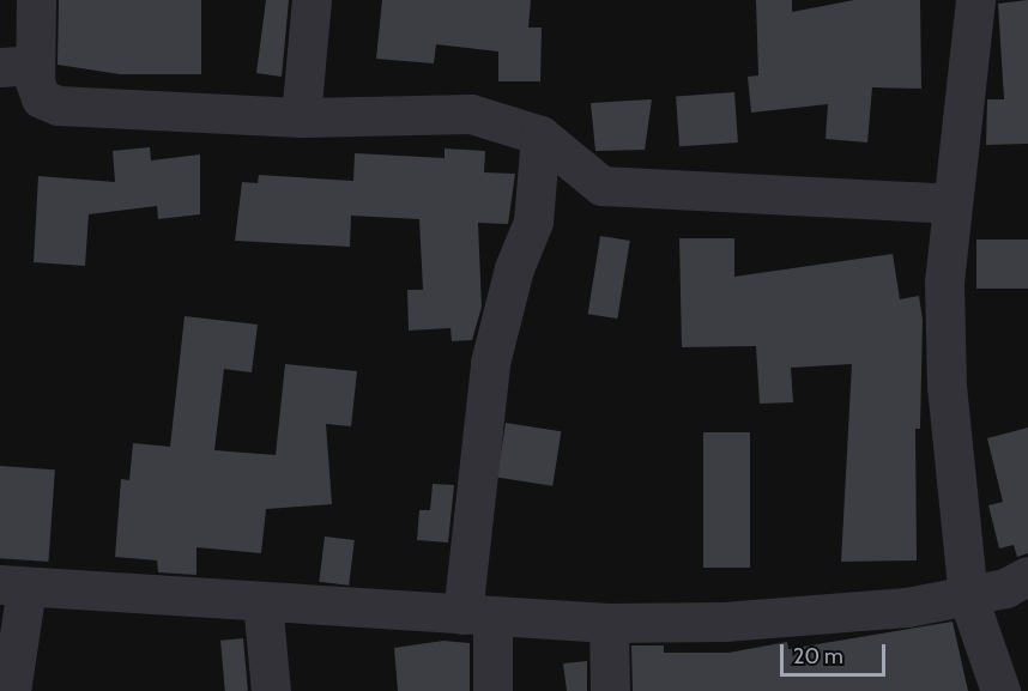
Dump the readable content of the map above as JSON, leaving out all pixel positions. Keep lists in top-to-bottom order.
{
  "scale_bar": "20 m"
}
